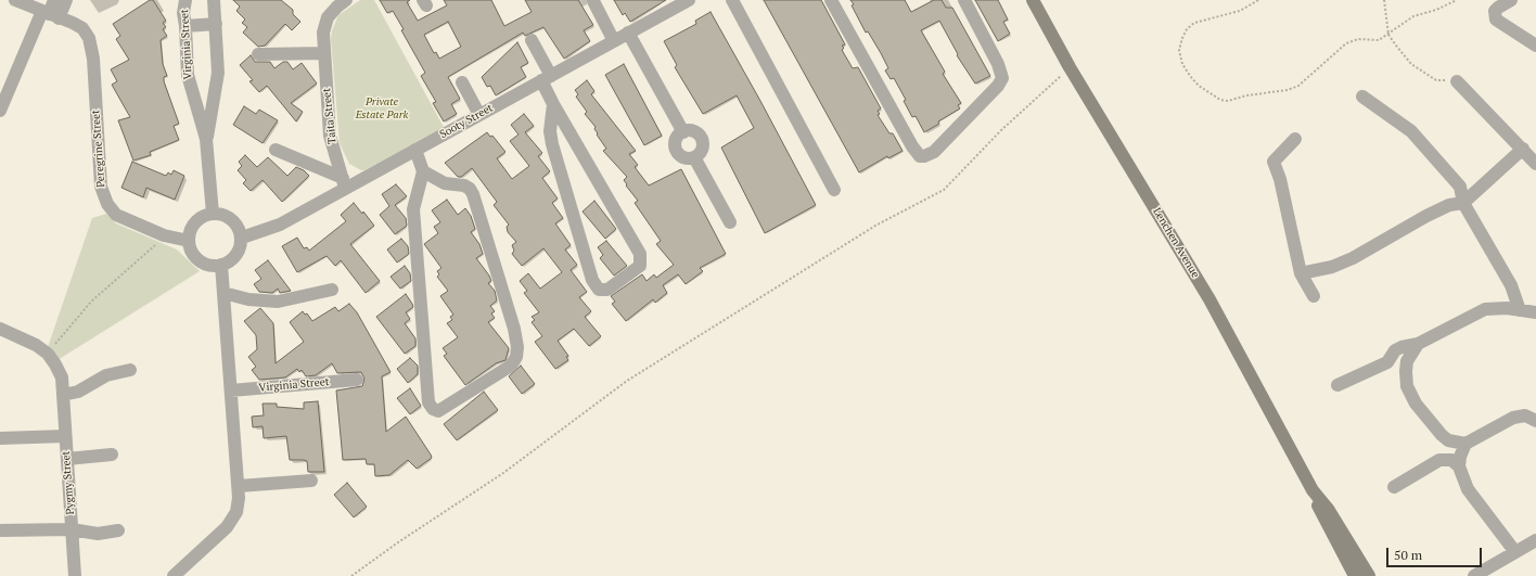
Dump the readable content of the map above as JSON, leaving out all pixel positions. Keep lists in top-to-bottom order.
{
  "streets": {
    "main road": ["Lenchen Avenue"],
    "street": [
      "Virginia Street",
      "Taita Street",
      "Sooty Street",
      "Peregrine Street",
      "Pygmy Street"
    ]
  },
  "crossings": [
    ["Virginia Street", "Sooty Street"],
    ["Virginia Street", "Peregrine Street"],
    ["Taita Street", "Sooty Street"],
    ["Sooty Street", "Peregrine Street"]
  ],
  "parks": ["Private Estate Park"],
  "scale_bar": "50 m"
}
